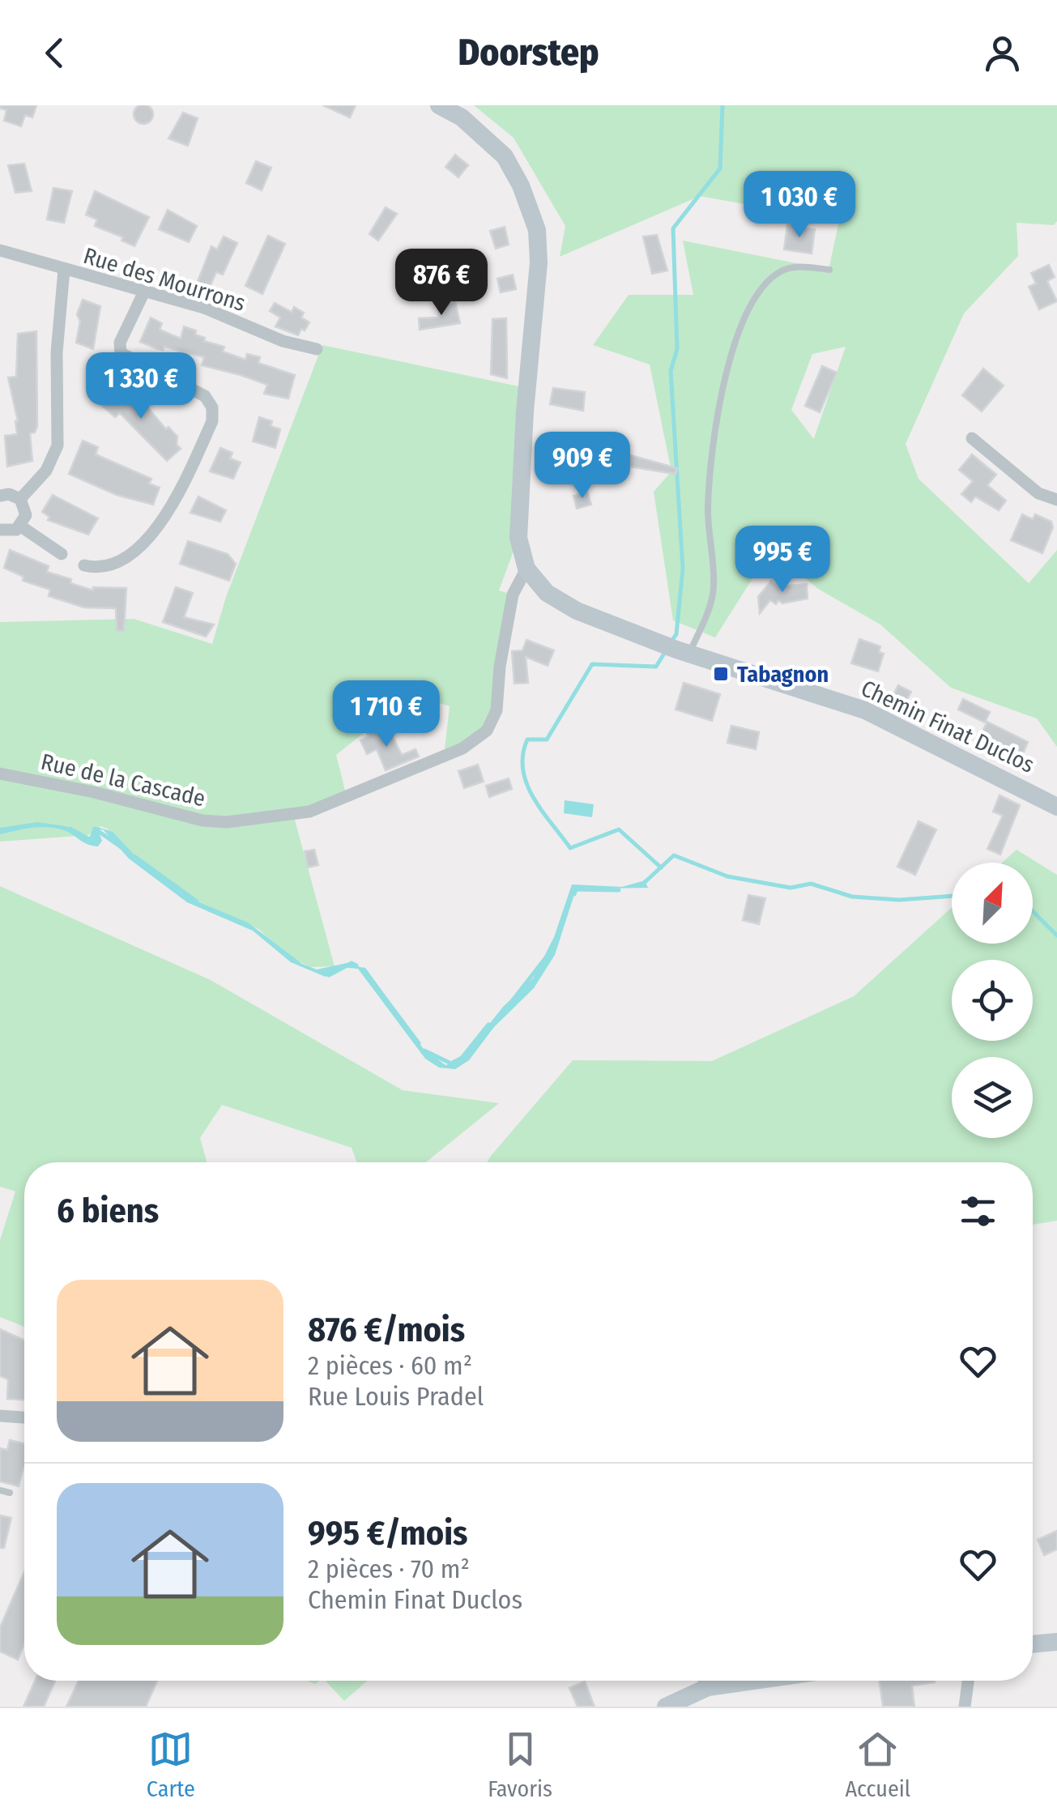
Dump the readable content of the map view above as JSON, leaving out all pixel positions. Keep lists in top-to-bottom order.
{
  "streets": {
    "main road": ["Chemin Finat Duclos"],
    "street": ["Rue des Mourrons", "Rue de la Cascade"]
  },
  "crossings": [
    ["Chemin Finat Duclos", "Rue de la Cascade"]
  ],
  "places": {
    "transit": ["Tabagnon"]
  },
  "north": "top right",
  "page": {
    "header": "Doorstep",
    "price": [
      "1 030 €",
      "876 €",
      "1 330 €",
      "909 €",
      "995 €",
      "1 710 €"
    ],
    "heading": "6 biens",
    "list": [
      {
        "name": "876 €/mois",
        "note": "2 pièces · 60 m² · Rue Louis Pradel"
      },
      {
        "name": "995 €/mois",
        "note": "2 pièces · 70 m² · Chemin Finat Duclos"
      }
    ],
    "tabs": ["Carte", "Favoris", "Accueil"]
  }
}
